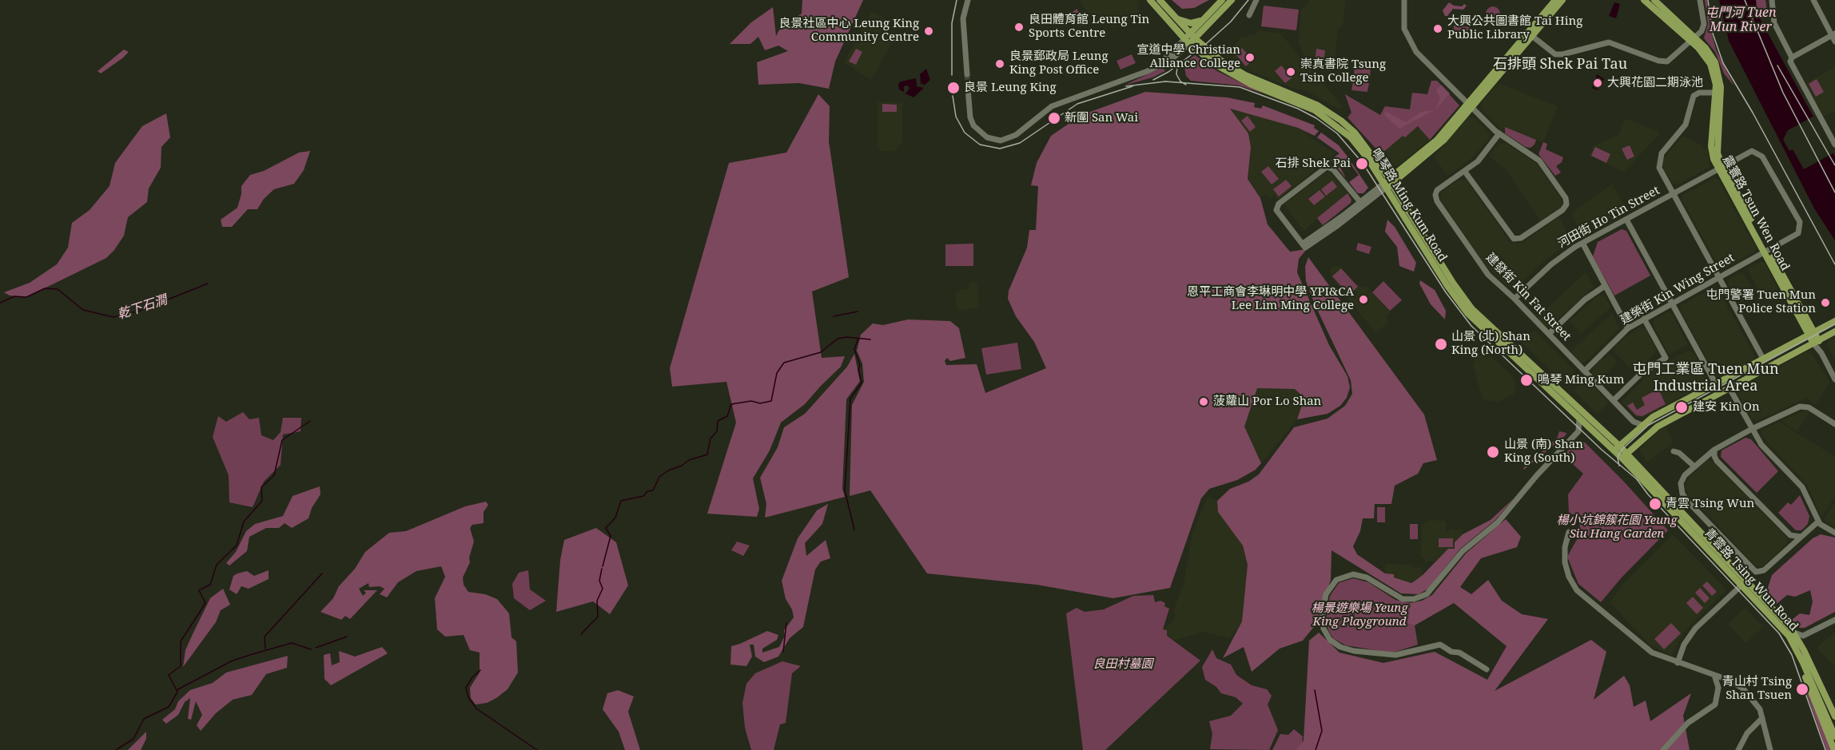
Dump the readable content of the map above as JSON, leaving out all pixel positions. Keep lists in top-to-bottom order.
{
  "streets": {
    "main road": ["鳴琴路 Ming Kum Road", "震寰路 Tsun Wen Road", "青雲路 Tsing Wun Road"],
    "street": ["河田街 Ho Tin Street", "建榮街 Kin Wing Street", "建發街 Kin Fat Street"]
  },
  "crossings": [
    ["鳴琴路 Ming Kum Road", "青雲路 Tsing Wun Road"],
    ["震寰路 Tsun Wen Road", "河田街 Ho Tin Street"],
    ["震寰路 Tsun Wen Road", "建榮街 Kin Wing Street"],
    ["河田街 Ho Tin Street", "建榮街 Kin Wing Street"],
    ["河田街 Ho Tin Street", "建發街 Kin Fat Street"],
    ["建榮街 Kin Wing Street", "建發街 Kin Fat Street"]
  ],
  "districts": ["石排頭 Shek Pai Tau", "屯門工業區 Tuen Mun Industrial Area"],
  "water": ["屯門河 Tuen Mun River", "乾下石澗"],
  "parks": ["楊小坑錦簇花園 Yeung Siu Hang Garden", "楊景遊樂場 Yeung King Playground", "良田村墓園"],
  "places": [
    "良田體育館 Leung Tin Sports Centre",
    "大興公共圖書館 Tai Hing Public Library",
    "良景社區中心 Leung King Community Centre",
    "宣道中學 Christian Alliance College",
    "良景郵政局 Leung King Post Office",
    "崇真書院 Tsung Tsin College",
    "大興花園二期泳池",
    "良景 Leung King",
    "新圍 San Wai",
    "石排 Shek Pai",
    "恩平工商會李琳明中學 YPI&CA Lee Lim Ming College",
    "屯門警署 Tuen Mun Police Station",
    "山景 (北) Shan King (North)",
    "鳴琴 Ming Kum",
    "菠蘿山 Por Lo Shan",
    "建安 Kin On",
    "山景 (南) Shan King (South)",
    "青雲 Tsing Wun",
    "青山村 Tsing Shan Tsuen"
  ]
}
